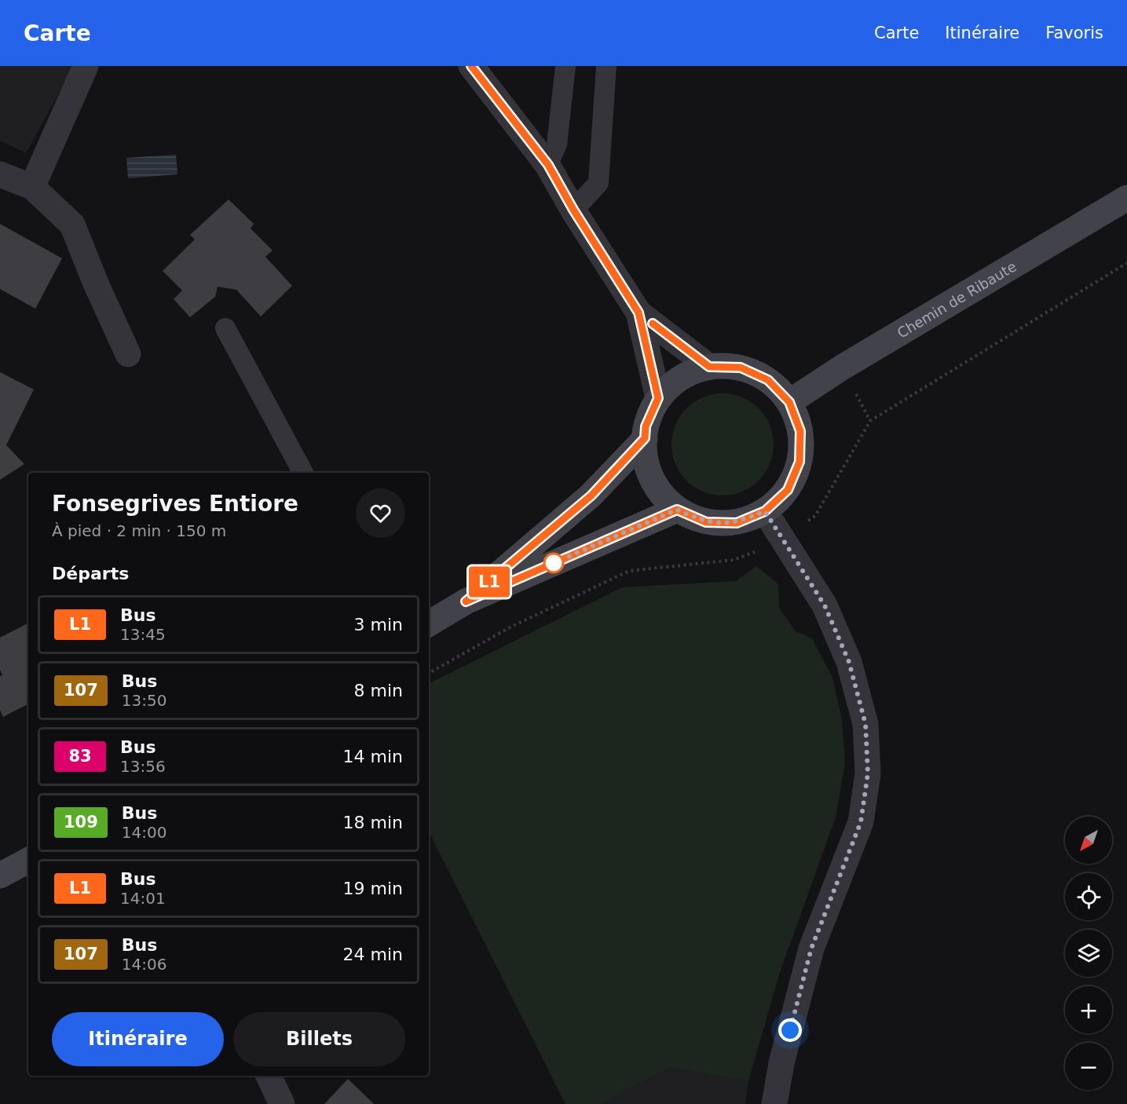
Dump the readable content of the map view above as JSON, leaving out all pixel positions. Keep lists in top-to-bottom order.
{
  "streets": {
    "main road": ["Chemin de Ribaute"]
  },
  "lines": ["bus line L1"],
  "north": "bottom left",
  "page": {
    "header": "Carte",
    "nav": ["Carte", "Itinéraire", "Favoris"],
    "on_map": "L1",
    "heading": [
      ["Fonsegrives Entiore", "À pied · 2 min · 150 m"],
      "Départs"
    ],
    "list": [
      {
        "mark": "L1",
        "name": "Bus",
        "note": "13:45",
        "value": "3 min"
      },
      {
        "mark": "107",
        "name": "Bus",
        "note": "13:50",
        "value": "8 min"
      },
      {
        "mark": "83",
        "name": "Bus",
        "note": "13:56",
        "value": "14 min"
      },
      {
        "mark": "109",
        "name": "Bus",
        "note": "14:00",
        "value": "18 min"
      },
      {
        "mark": "L1",
        "name": "Bus",
        "note": "14:01",
        "value": "19 min"
      },
      {
        "mark": "107",
        "name": "Bus",
        "note": "14:06",
        "value": "24 min"
      }
    ],
    "map_buttons": ["+", "−"],
    "buttons": ["Itinéraire", "Billets"]
  }
}
